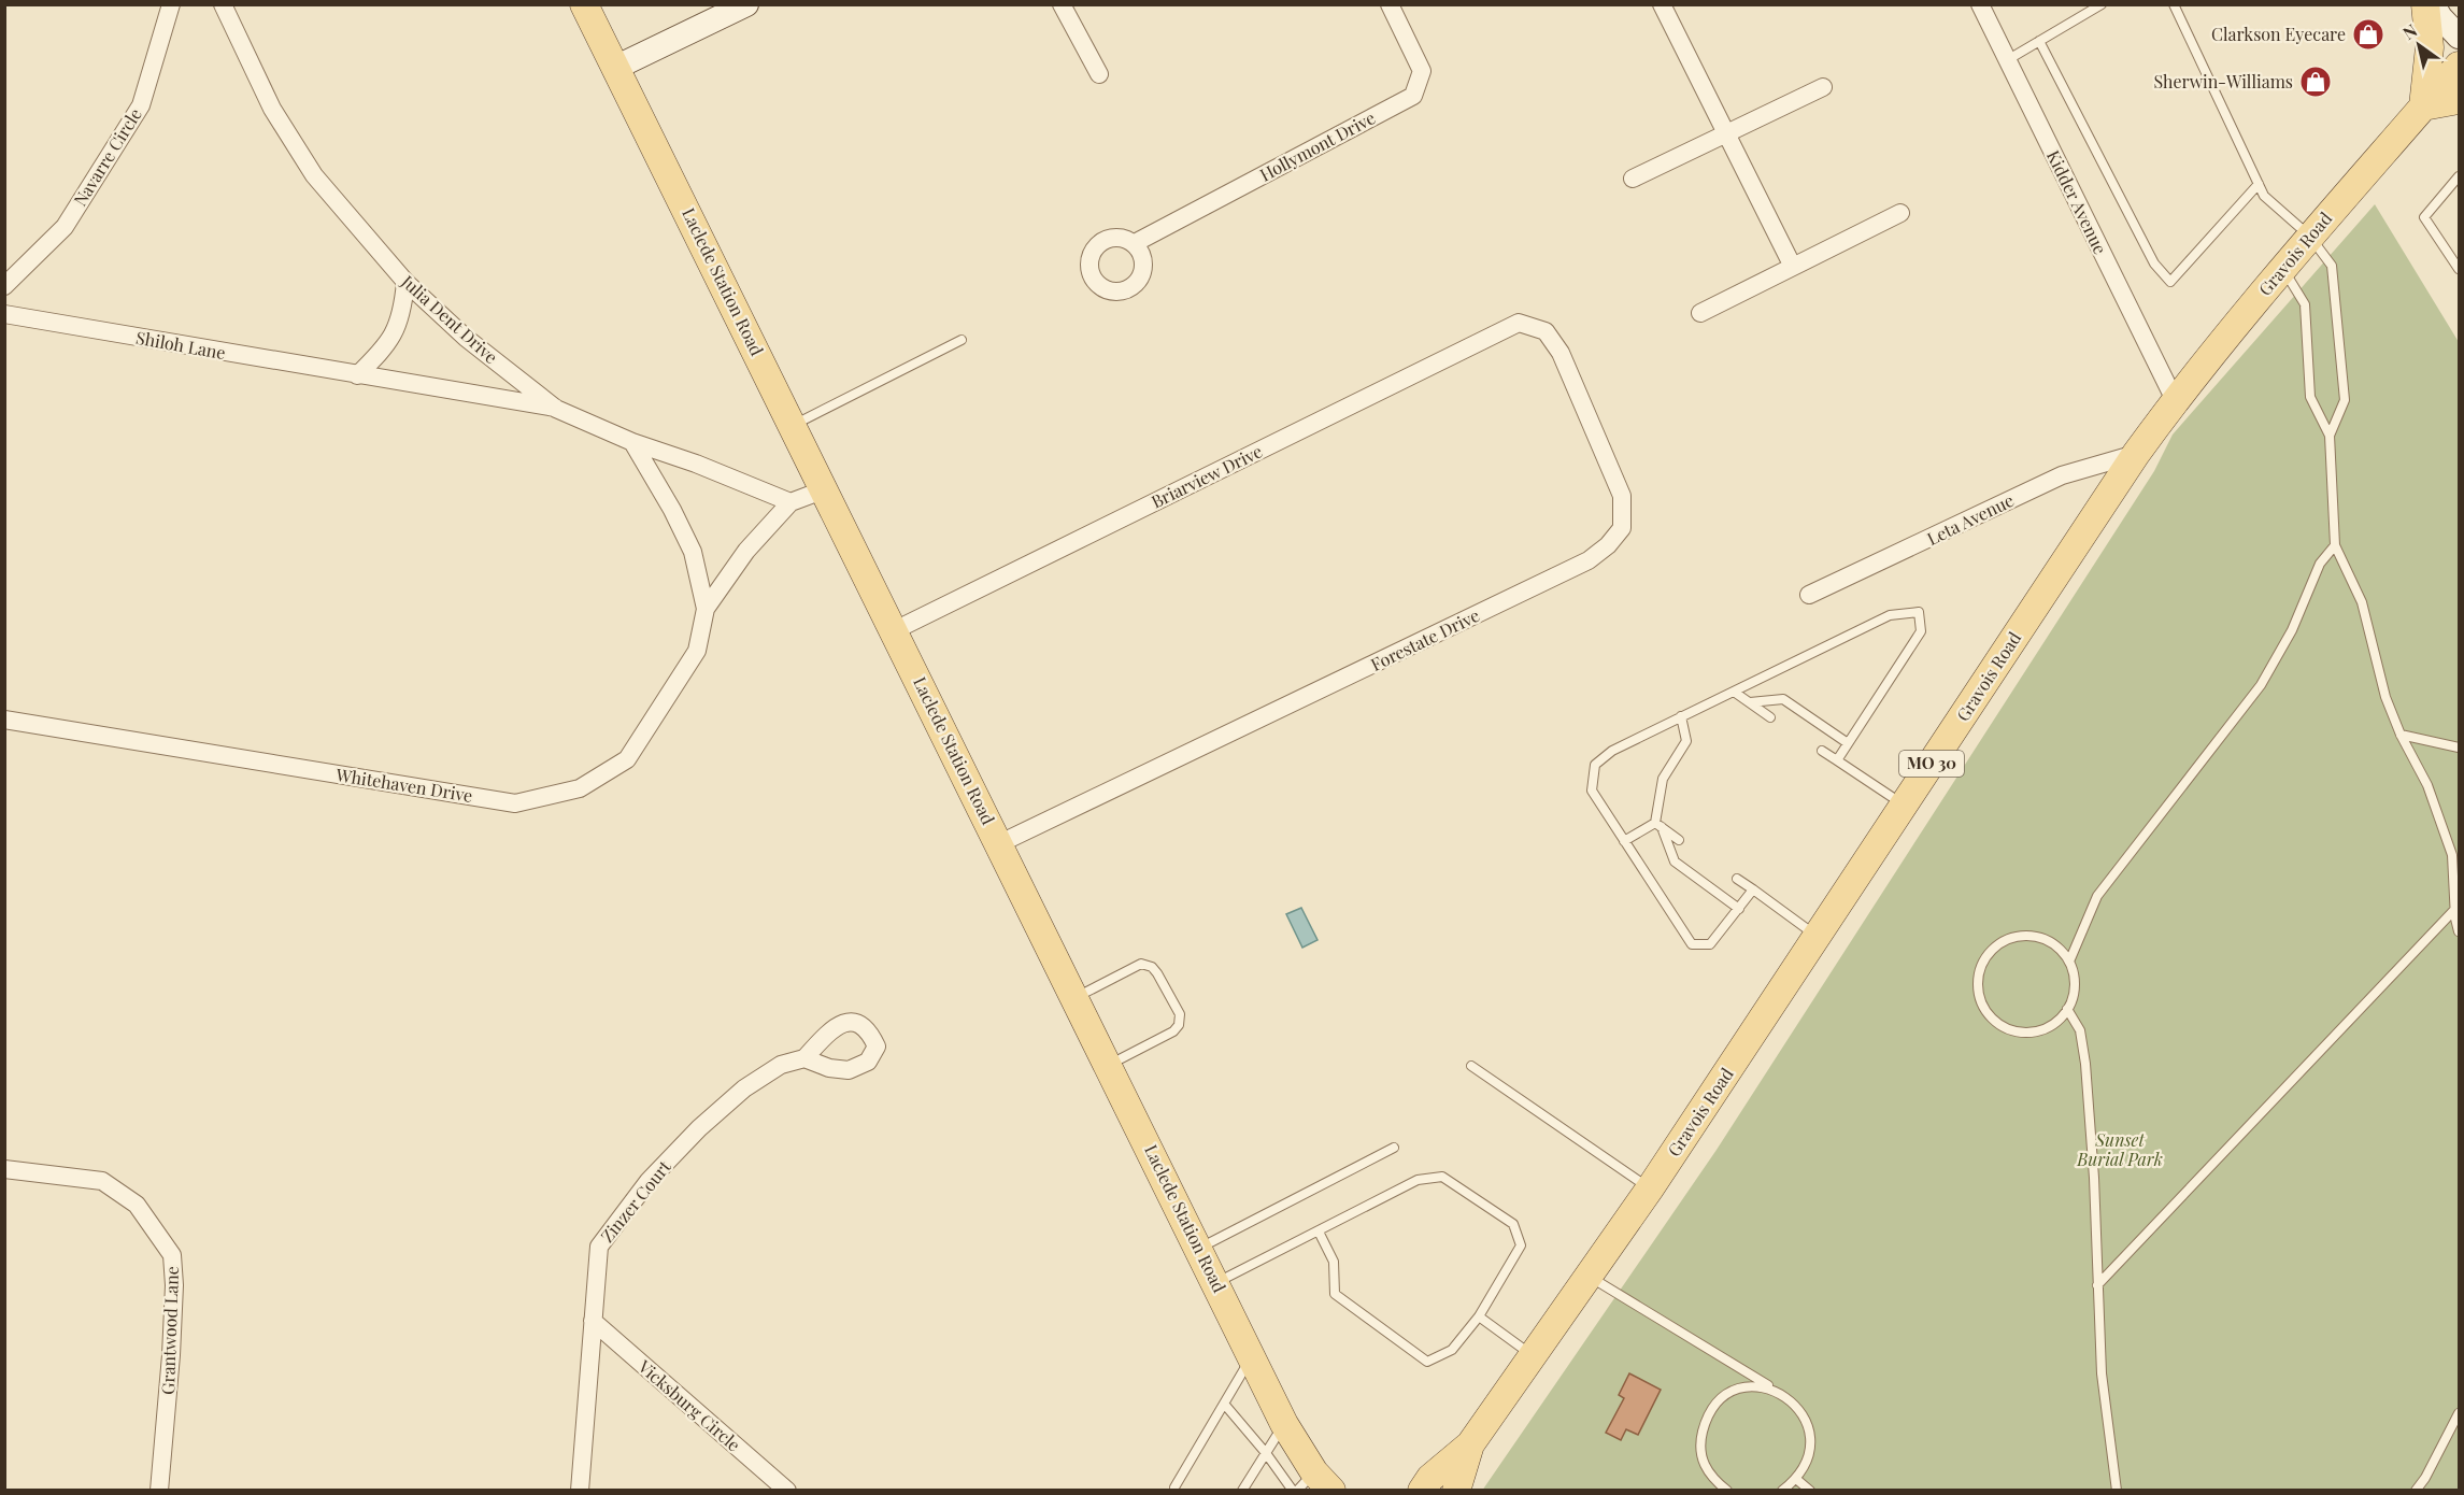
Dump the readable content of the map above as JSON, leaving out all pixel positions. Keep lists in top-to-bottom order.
{
  "streets": {
    "main road": ["Gravois Road", "Laclede Station Road", "MO 30"],
    "street": [
      "Hollymont Drive",
      "Navarre Circle",
      "Kidder Avenue",
      "Julia Dent Drive",
      "Shiloh Lane",
      "Briarview Drive",
      "Leta Avenue",
      "Forestate Drive",
      "Whitehaven Drive",
      "Zinzer Court",
      "Grantwood Lane",
      "Vicksburg Circle"
    ]
  },
  "crossings": [
    ["Kidder Avenue", "Gravois Road"],
    ["Gravois Road", "Leta Avenue"],
    ["Laclede Station Road", "Briarview Drive"],
    ["Laclede Station Road", "Forestate Drive"],
    ["Laclede Station Road", "Whitehaven Drive"],
    ["Julia Dent Drive", "Shiloh Lane"],
    ["Julia Dent Drive", "Whitehaven Drive"],
    ["Briarview Drive", "Forestate Drive"],
    ["Zinzer Court", "Vicksburg Circle"]
  ],
  "parks": ["Sunset Burial Park"],
  "places": {
    "shop": ["Clarkson Eyecare", "Sherwin-Williams"]
  },
  "north": "top left"
}
